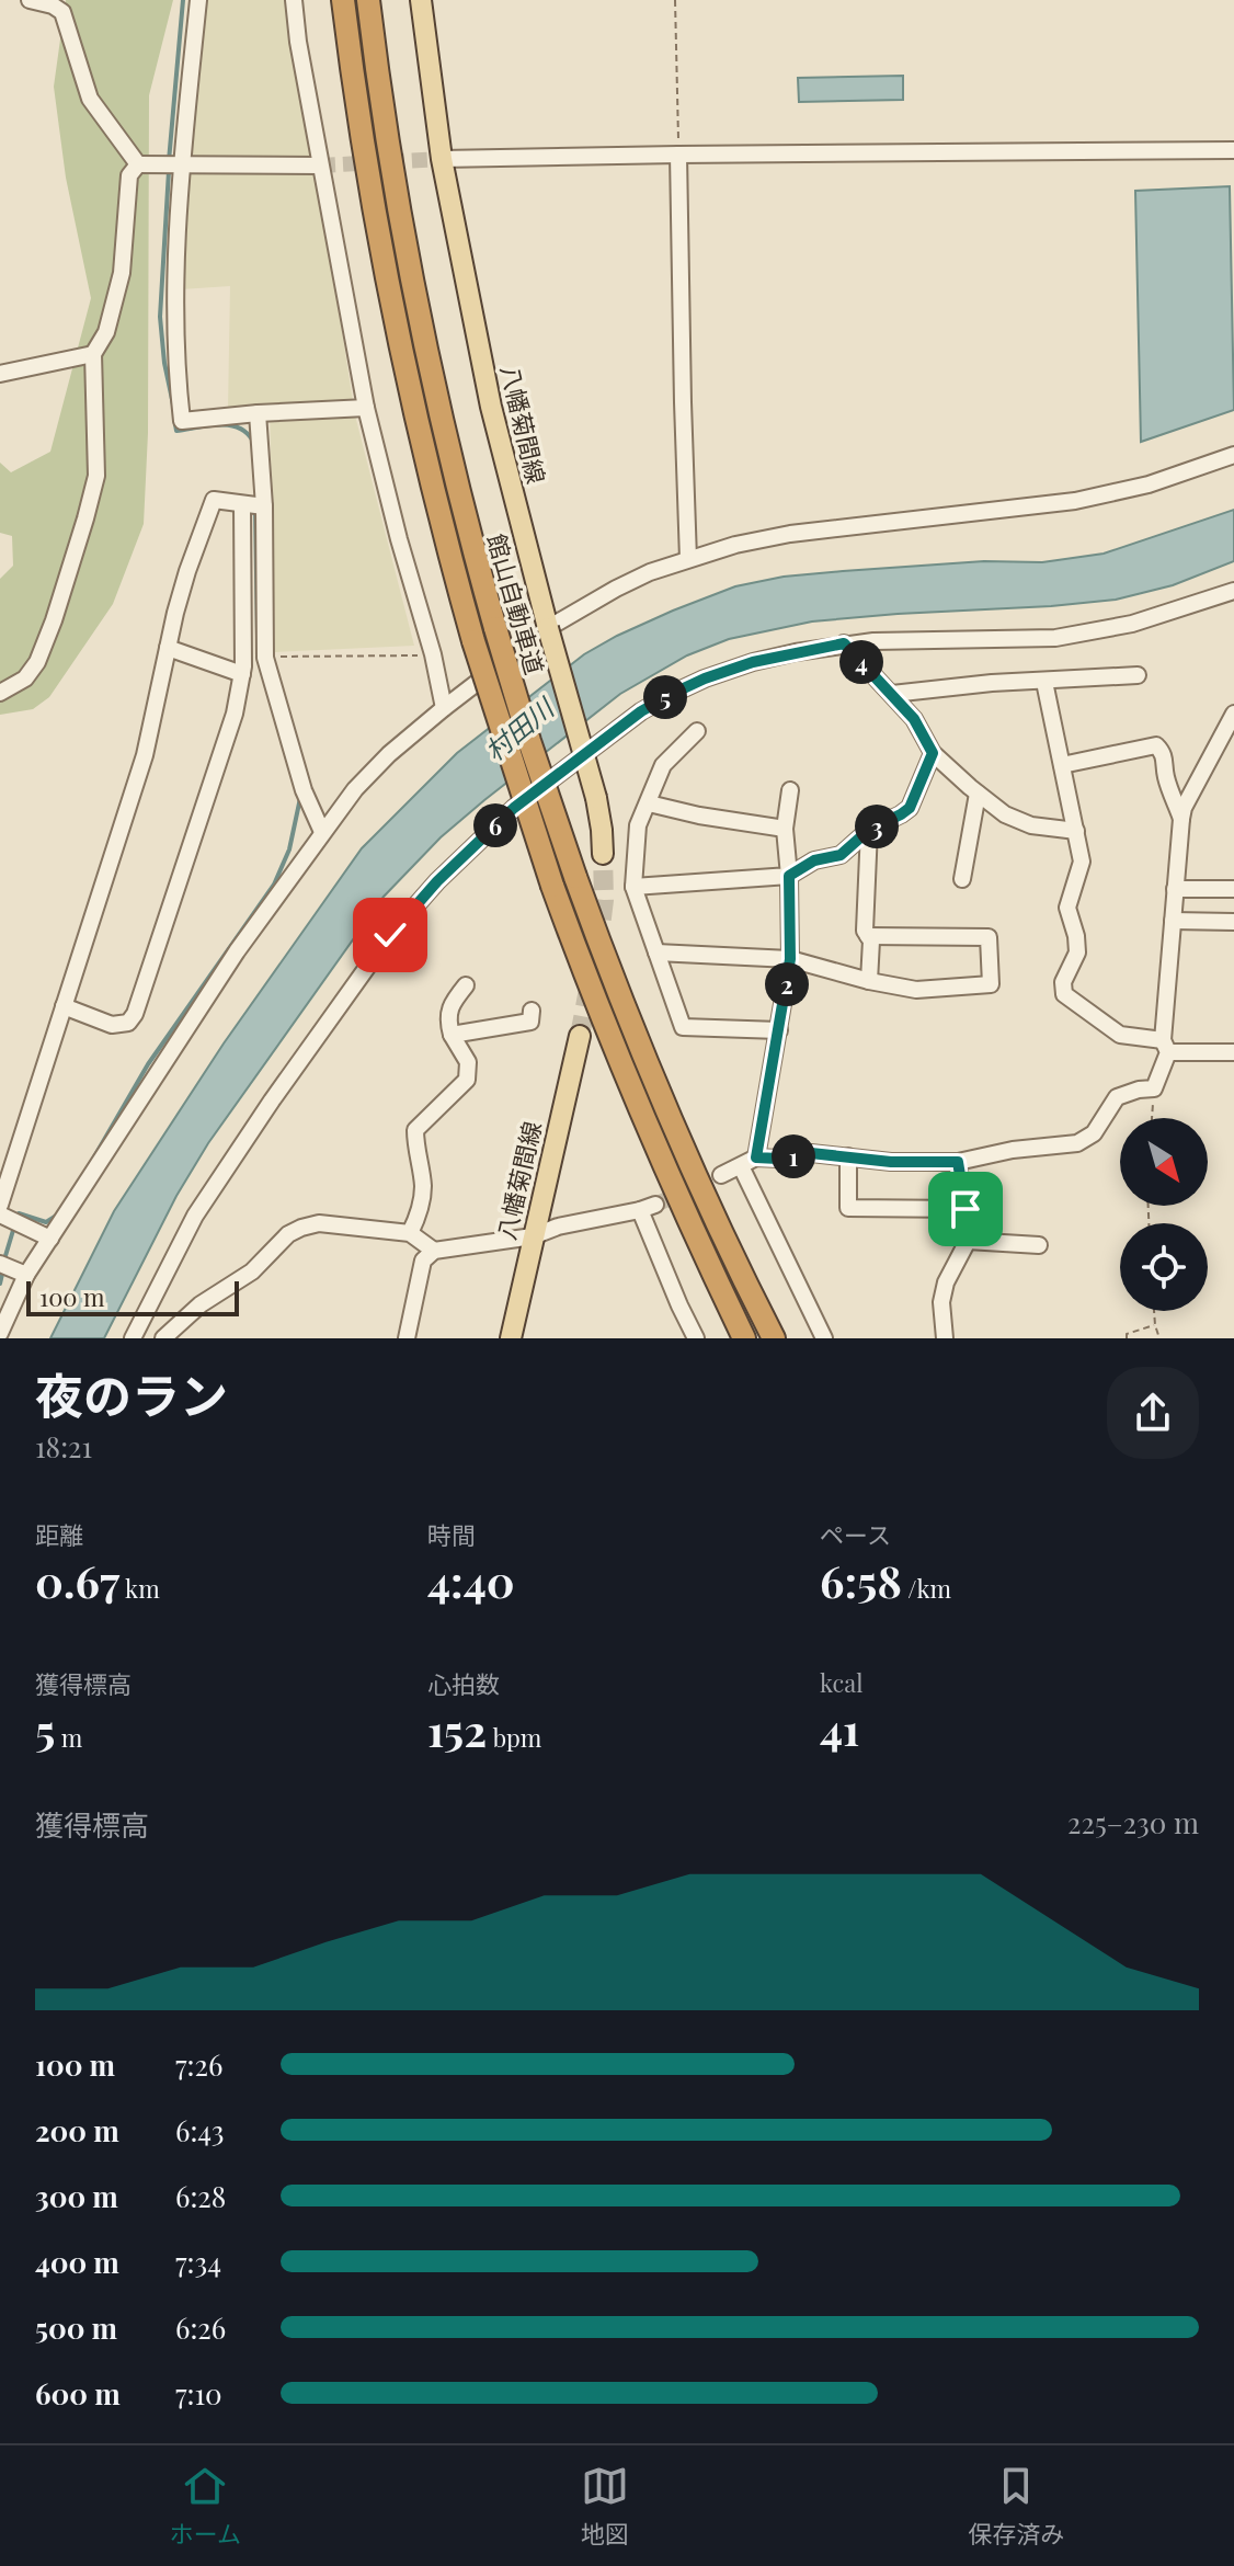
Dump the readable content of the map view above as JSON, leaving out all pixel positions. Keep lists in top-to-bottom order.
{
  "streets": {
    "highway": ["館山自動車道"],
    "main road": ["八幡菊間線"]
  },
  "water": ["村田川"],
  "scale_bar": "100 m",
  "north": "bottom right",
  "page": {
    "pins": [
      "4",
      "5",
      "6",
      "3",
      "2",
      "1"
    ],
    "scale": "100 m",
    "heading": ["夜のラン", "18:21"],
    "stats": [
      ["距離", "0.67 km"],
      ["時間", "4:40"],
      ["ペース", "6:58 /km"],
      ["獲得標高", "5 m"],
      ["心拍数", "152 bpm"],
      ["kcal", "41"]
    ],
    "chart": ["獲得標高", "225–230 m"],
    "list": [
      {
        "name": "100 m",
        "note": "7:26"
      },
      {
        "name": "200 m",
        "note": "6:43"
      },
      {
        "name": "300 m",
        "note": "6:28"
      },
      {
        "name": "400 m",
        "note": "7:34"
      },
      {
        "name": "500 m",
        "note": "6:26"
      },
      {
        "name": "600 m",
        "note": "7:10"
      }
    ],
    "tabs": ["ホーム", "地図", "保存済み"]
  }
}
